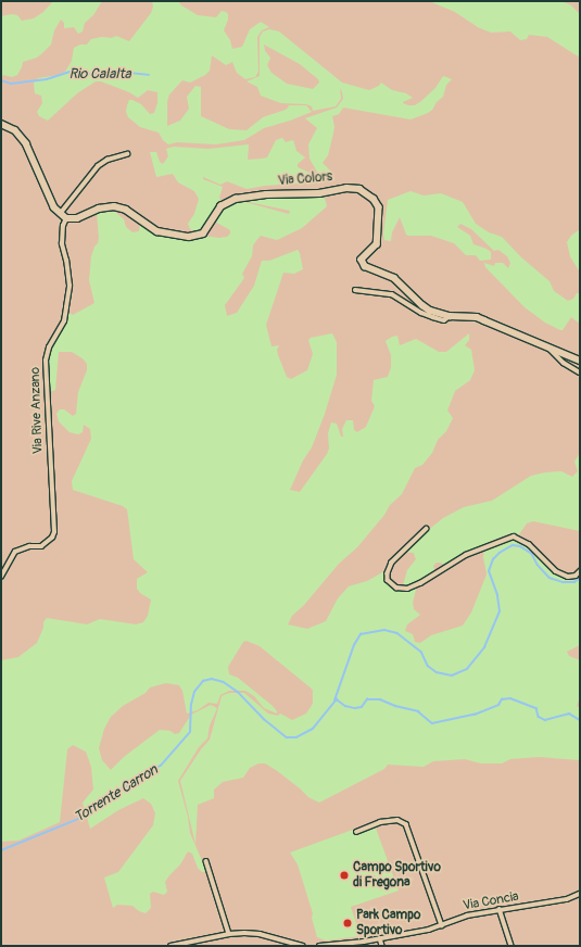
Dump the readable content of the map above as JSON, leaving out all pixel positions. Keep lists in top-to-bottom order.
{
  "streets": {
    "street": ["Via Colors", "Via Rive Anzano", "Via Concia"]
  },
  "crossings": [
    ["Via Colors", "Via Rive Anzano"]
  ],
  "water": ["Rio Calalta", "Torrente Carron"],
  "places": ["Campo Sportivo di Fregona", "Park Campo Sportivo"]
}
